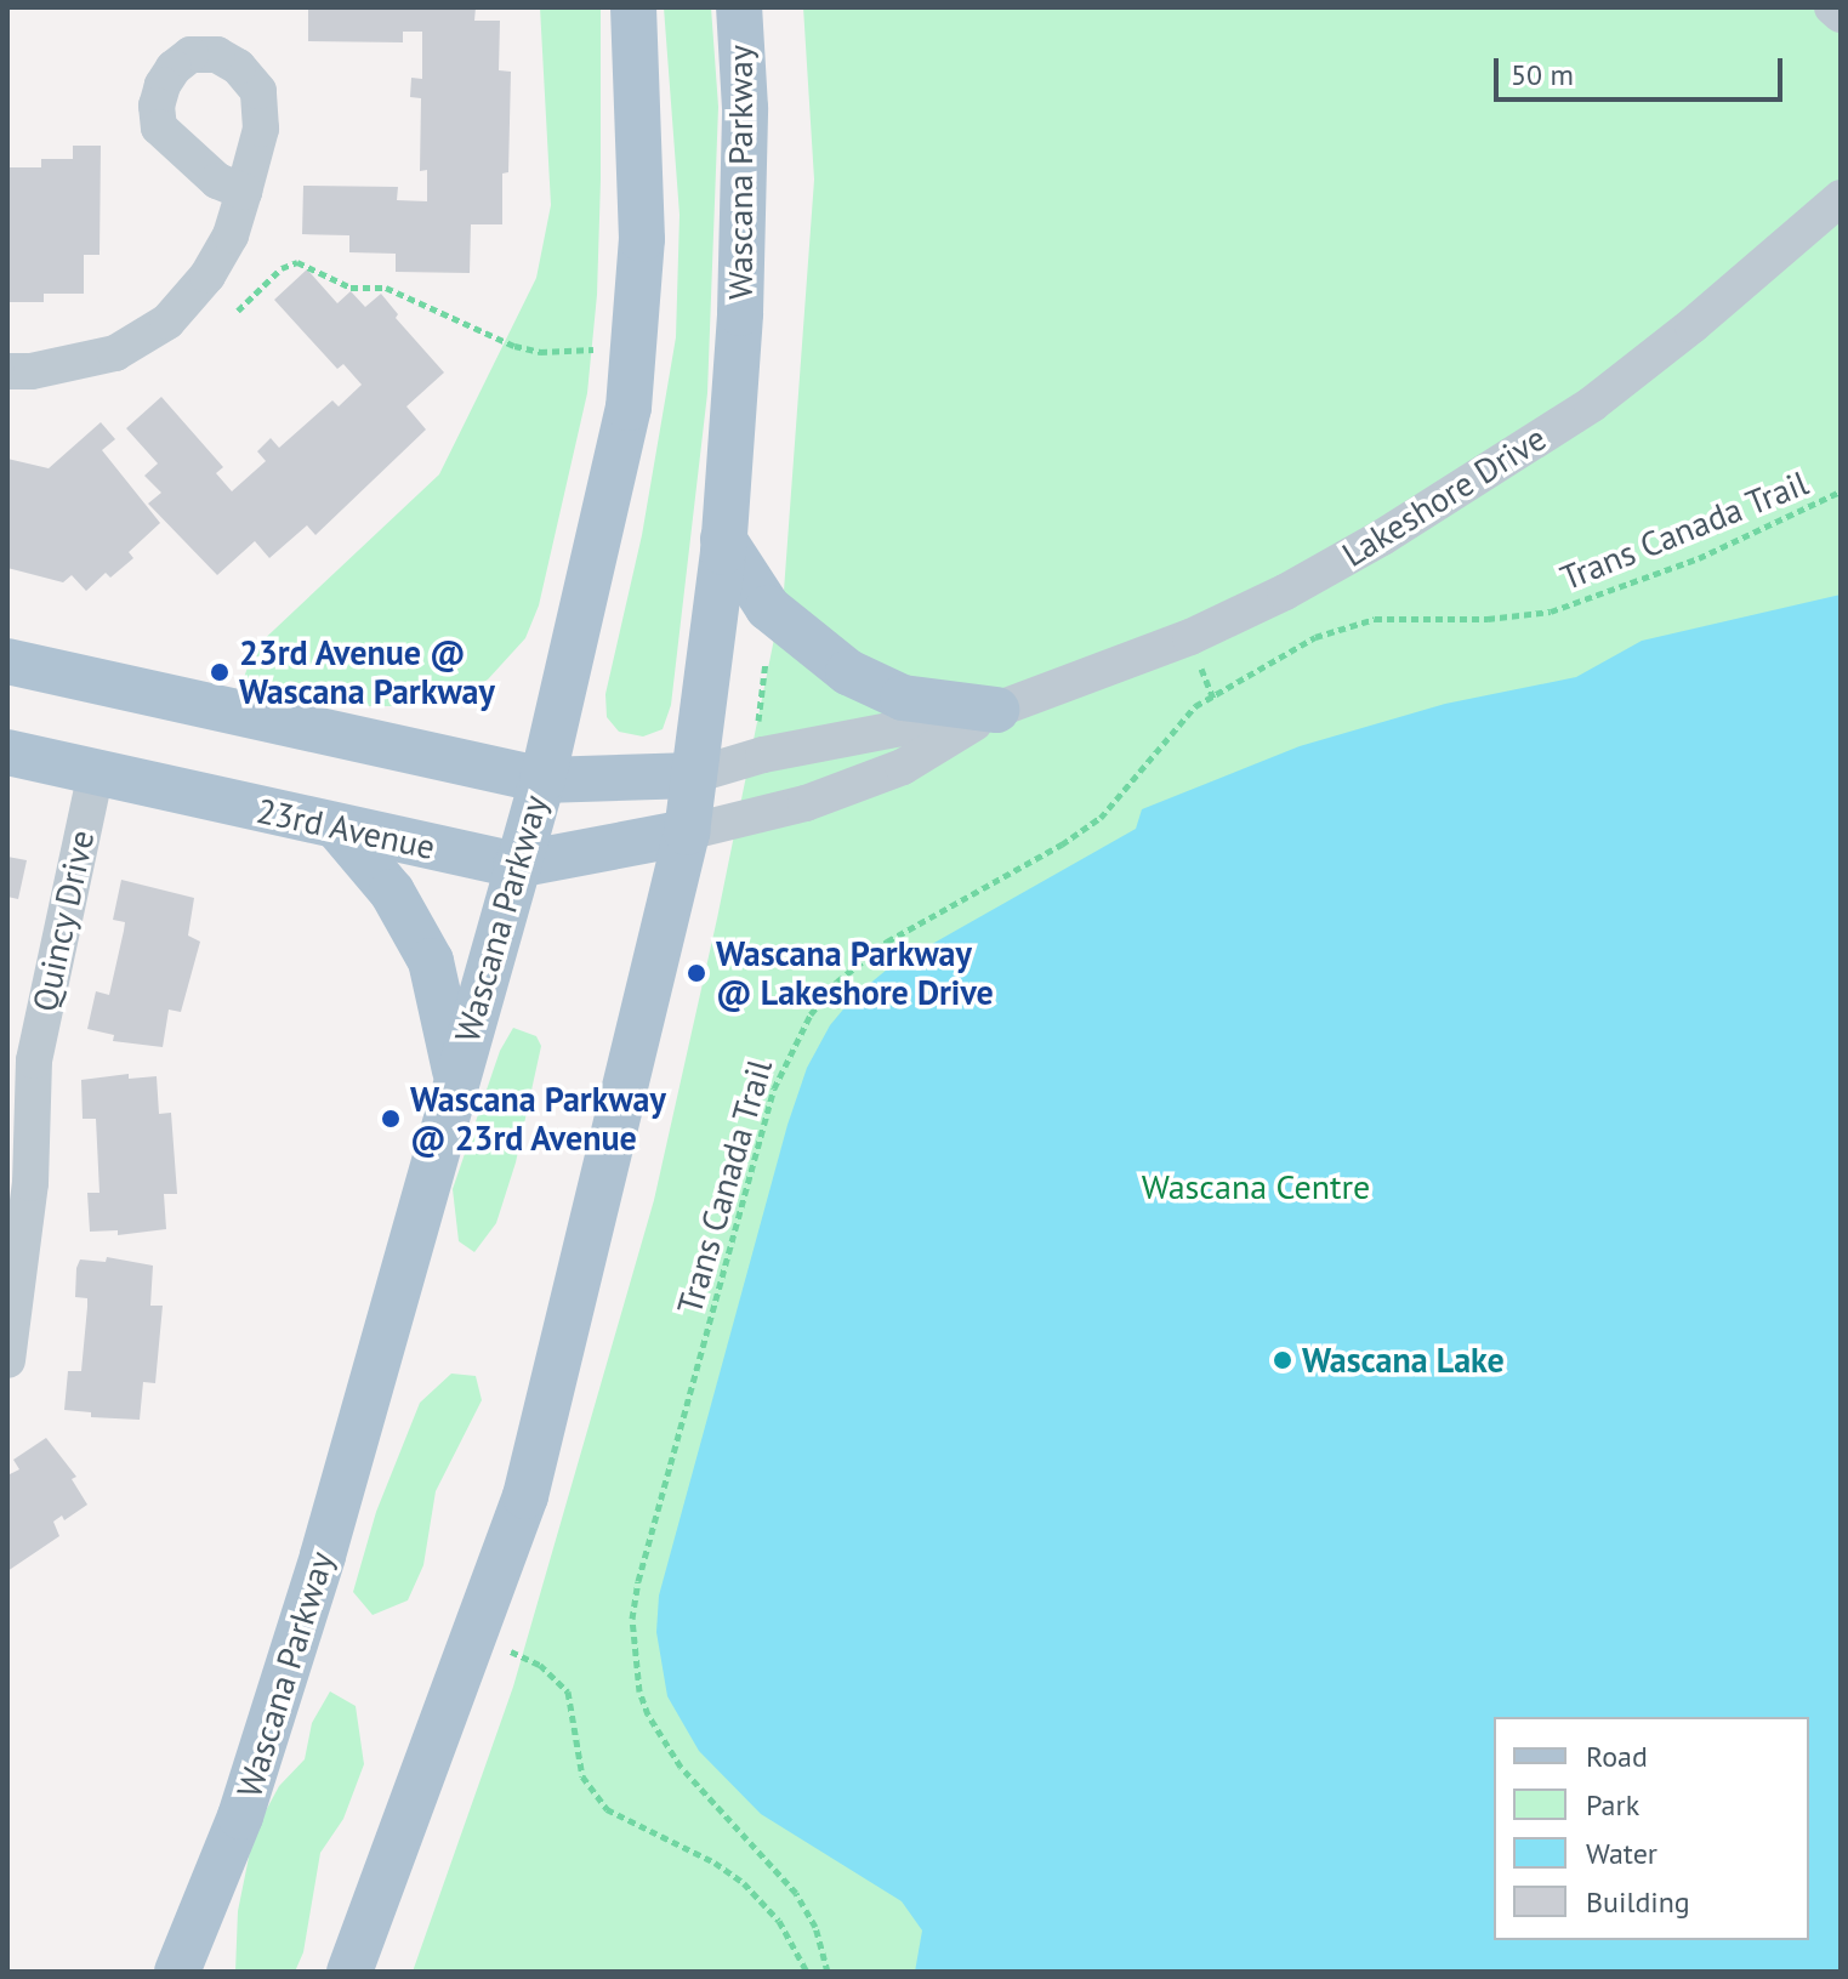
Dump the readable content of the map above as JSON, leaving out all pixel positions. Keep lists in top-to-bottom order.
{
  "streets": {
    "main road": ["Wascana Parkway", "23rd Avenue"],
    "street": ["Lakeshore Drive", "Quincy Drive"],
    "path": ["Trans Canada Trail"]
  },
  "crossings": [
    ["Wascana Parkway", "Lakeshore Drive"],
    ["Wascana Parkway", "23rd Avenue"],
    ["Lakeshore Drive", "23rd Avenue"],
    ["23rd Avenue", "Quincy Drive"]
  ],
  "parks": ["Wascana Centre"],
  "places": [
    "23rd Avenue @ Wascana Parkway",
    "Wascana Parkway @ Lakeshore Drive",
    "Wascana Parkway @ 23rd Avenue",
    "Wascana Lake"
  ],
  "legend": [
    "Road",
    "Park",
    "Water",
    "Building"
  ],
  "scale_bar": "50 m"
}
